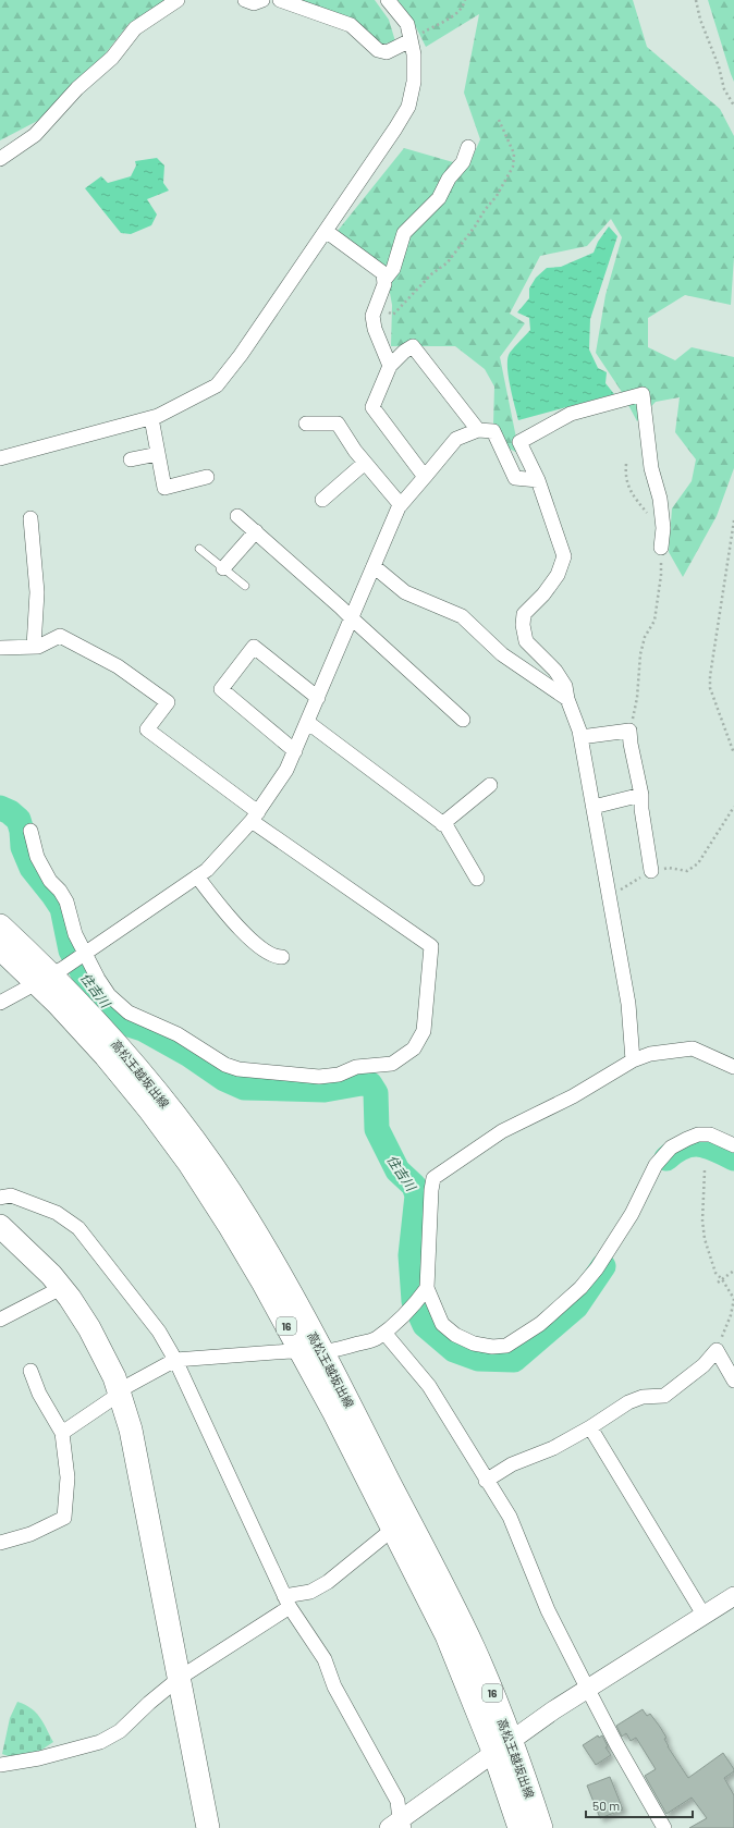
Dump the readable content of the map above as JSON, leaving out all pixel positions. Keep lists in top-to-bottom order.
{
  "streets": {
    "main road": ["高松王越坂出線", "16"]
  },
  "water": ["住吉川"],
  "scale_bar": "50 m"
}
